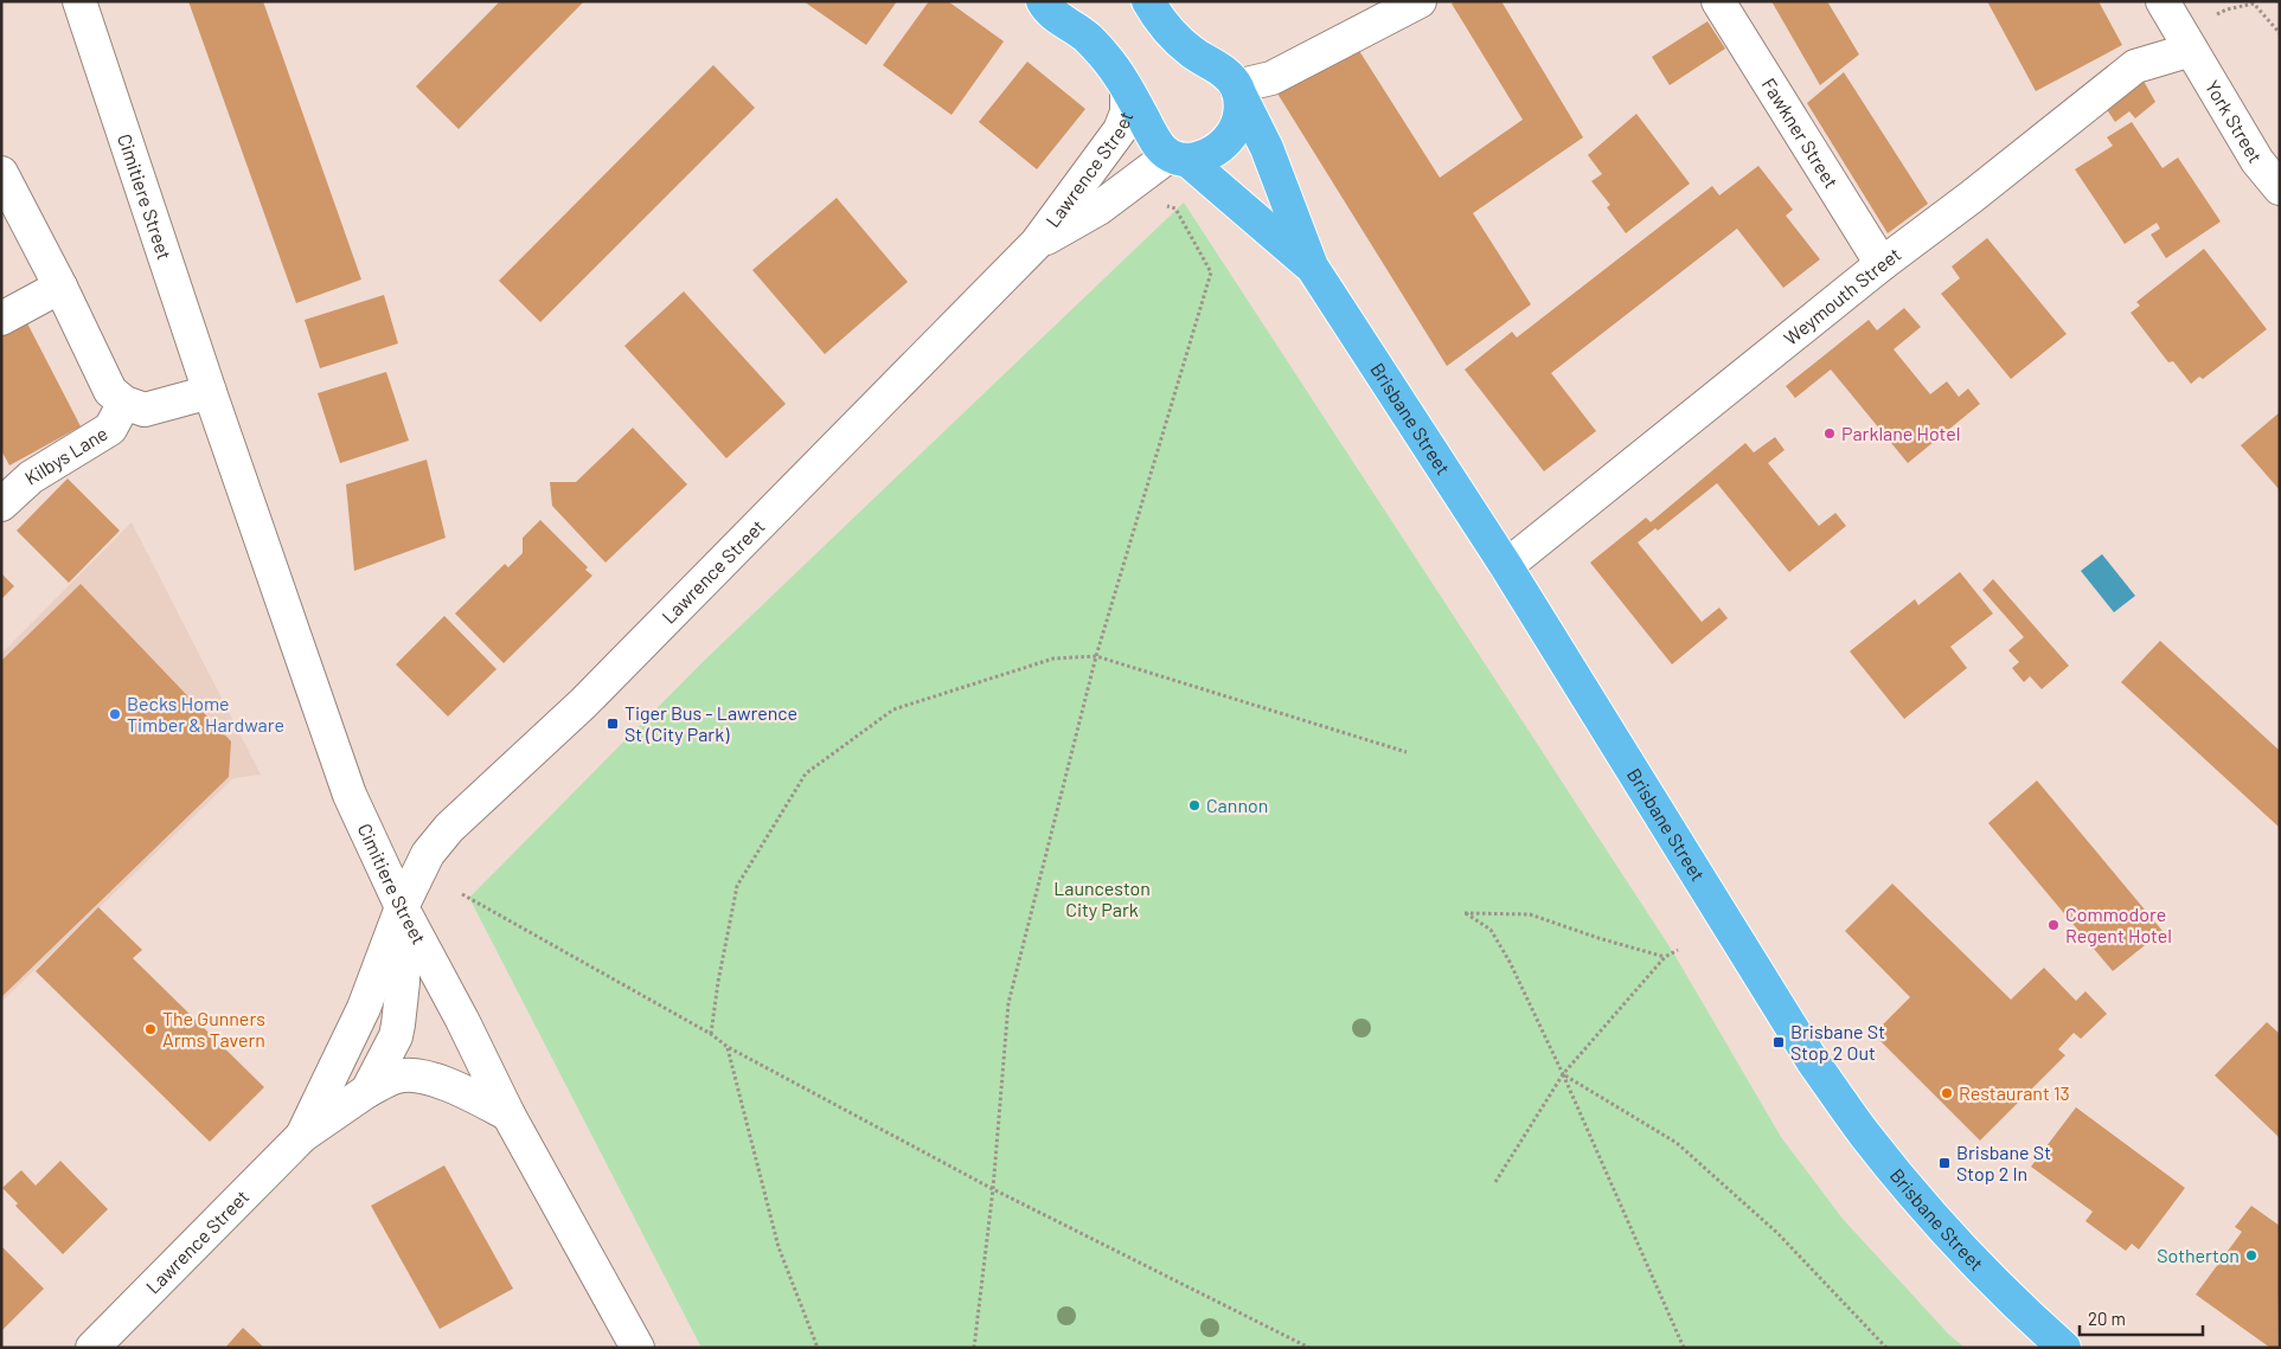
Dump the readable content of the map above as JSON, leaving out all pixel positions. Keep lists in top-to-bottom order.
{
  "streets": {
    "highway": ["Brisbane Street"],
    "street": [
      "York Street",
      "Fawkner Street",
      "Lawrence Street",
      "Cimitiere Street",
      "Weymouth Street",
      "Kilbys Lane"
    ]
  },
  "crossings": [
    ["York Street", "Weymouth Street"],
    ["Fawkner Street", "Weymouth Street"],
    ["Lawrence Street", "Cimitiere Street"],
    ["Lawrence Street", "Brisbane Street"],
    ["Weymouth Street", "Brisbane Street"]
  ],
  "parks": ["Launceston City Park"],
  "places": {
    "other": [
      "Parklane Hotel",
      "Becks Home Timber & Hardware",
      "Cannon",
      "Commodore Regent Hotel",
      "The Gunners Arms Tavern",
      "Restaurant 13",
      "Sotherton"
    ],
    "transit": ["Tiger Bus - Lawrence St (City Park)", "Brisbane St Stop 2 Out", "Brisbane St Stop 2 In"]
  },
  "scale_bar": "20 m"
}
